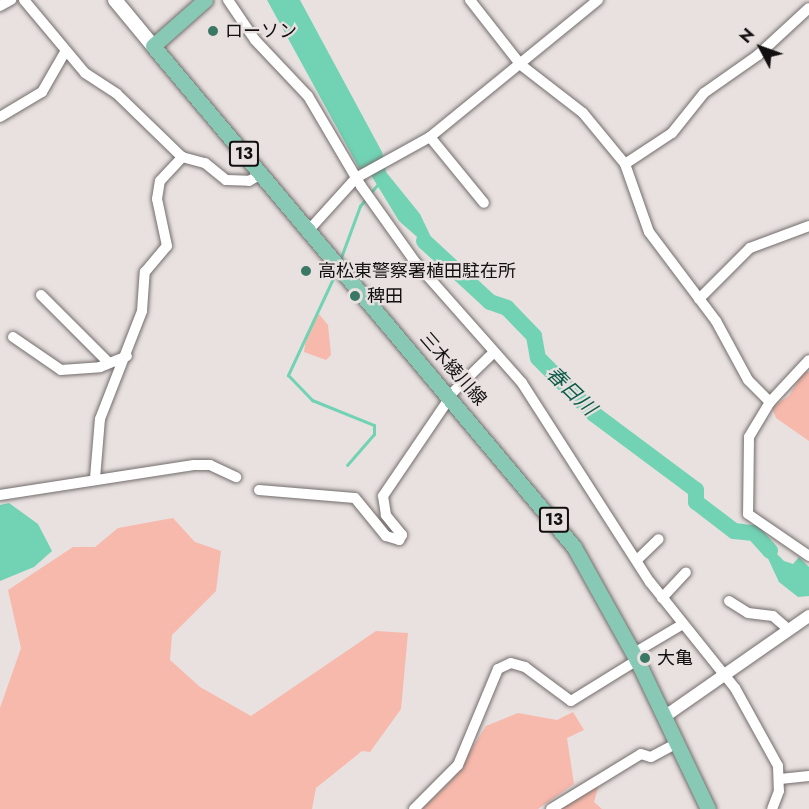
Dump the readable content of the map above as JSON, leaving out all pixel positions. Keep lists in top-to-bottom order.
{
  "streets": {
    "main road": ["13", "三木綾川線"]
  },
  "water": ["春日川"],
  "places": [
    "ローソン",
    "高松東警察署植田駐在所",
    "稗田",
    "大亀"
  ],
  "north": "top left"
}
